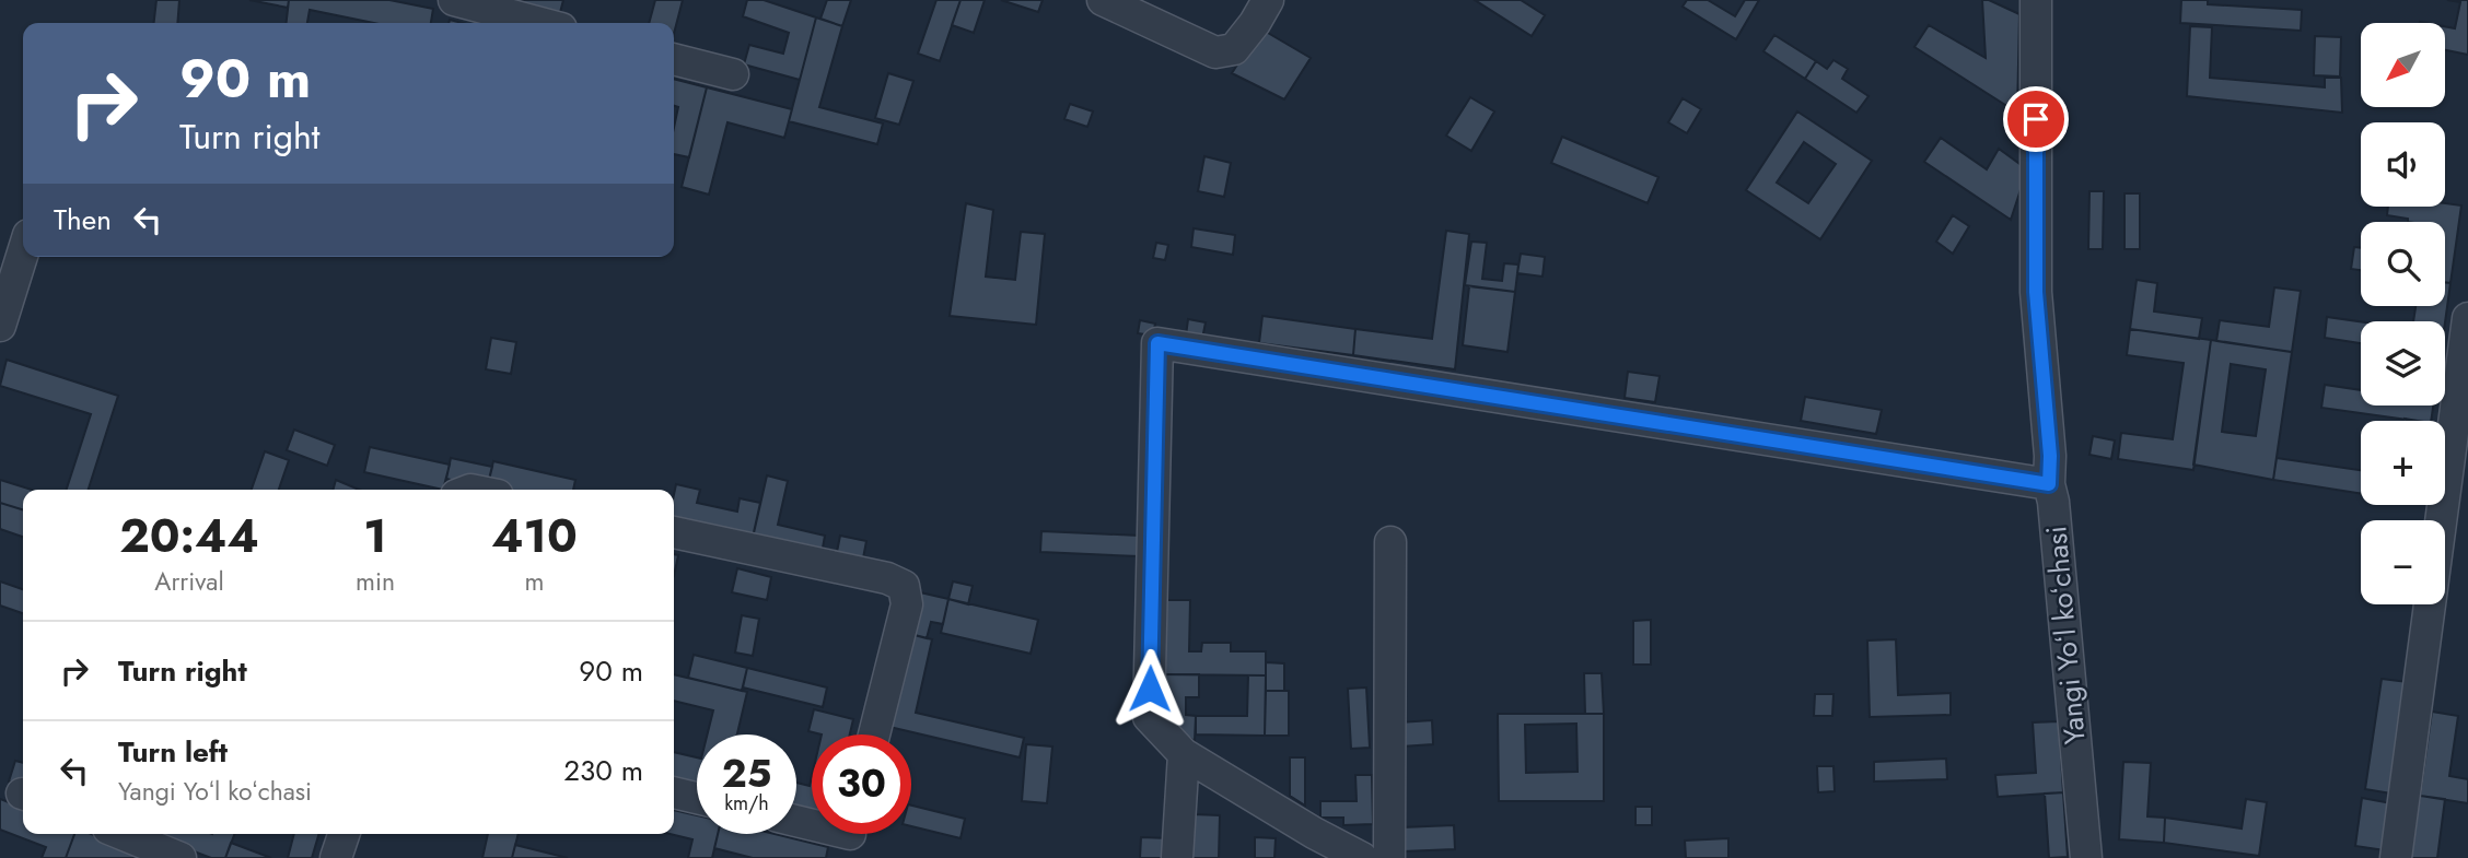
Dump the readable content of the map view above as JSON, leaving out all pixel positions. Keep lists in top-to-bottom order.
{
  "streets": {
    "street": ["Yangi Yoʻl koʻchasi"]
  },
  "north": "bottom left",
  "page": {
    "map_buttons": ["+", "−"],
    "turn": ["90 m", "Turn right"],
    "then": "Then",
    "eta": [
      "20:44",
      "Arrival",
      "1",
      "min",
      "410",
      "m"
    ],
    "list": [
      {
        "name": "Turn right",
        "value": "90 m"
      },
      {
        "name": "Turn left",
        "note": "Yangi Yoʻl koʻchasi",
        "value": "230 m"
      }
    ],
    "speed": "25 km/h",
    "limit": "30"
  }
}
